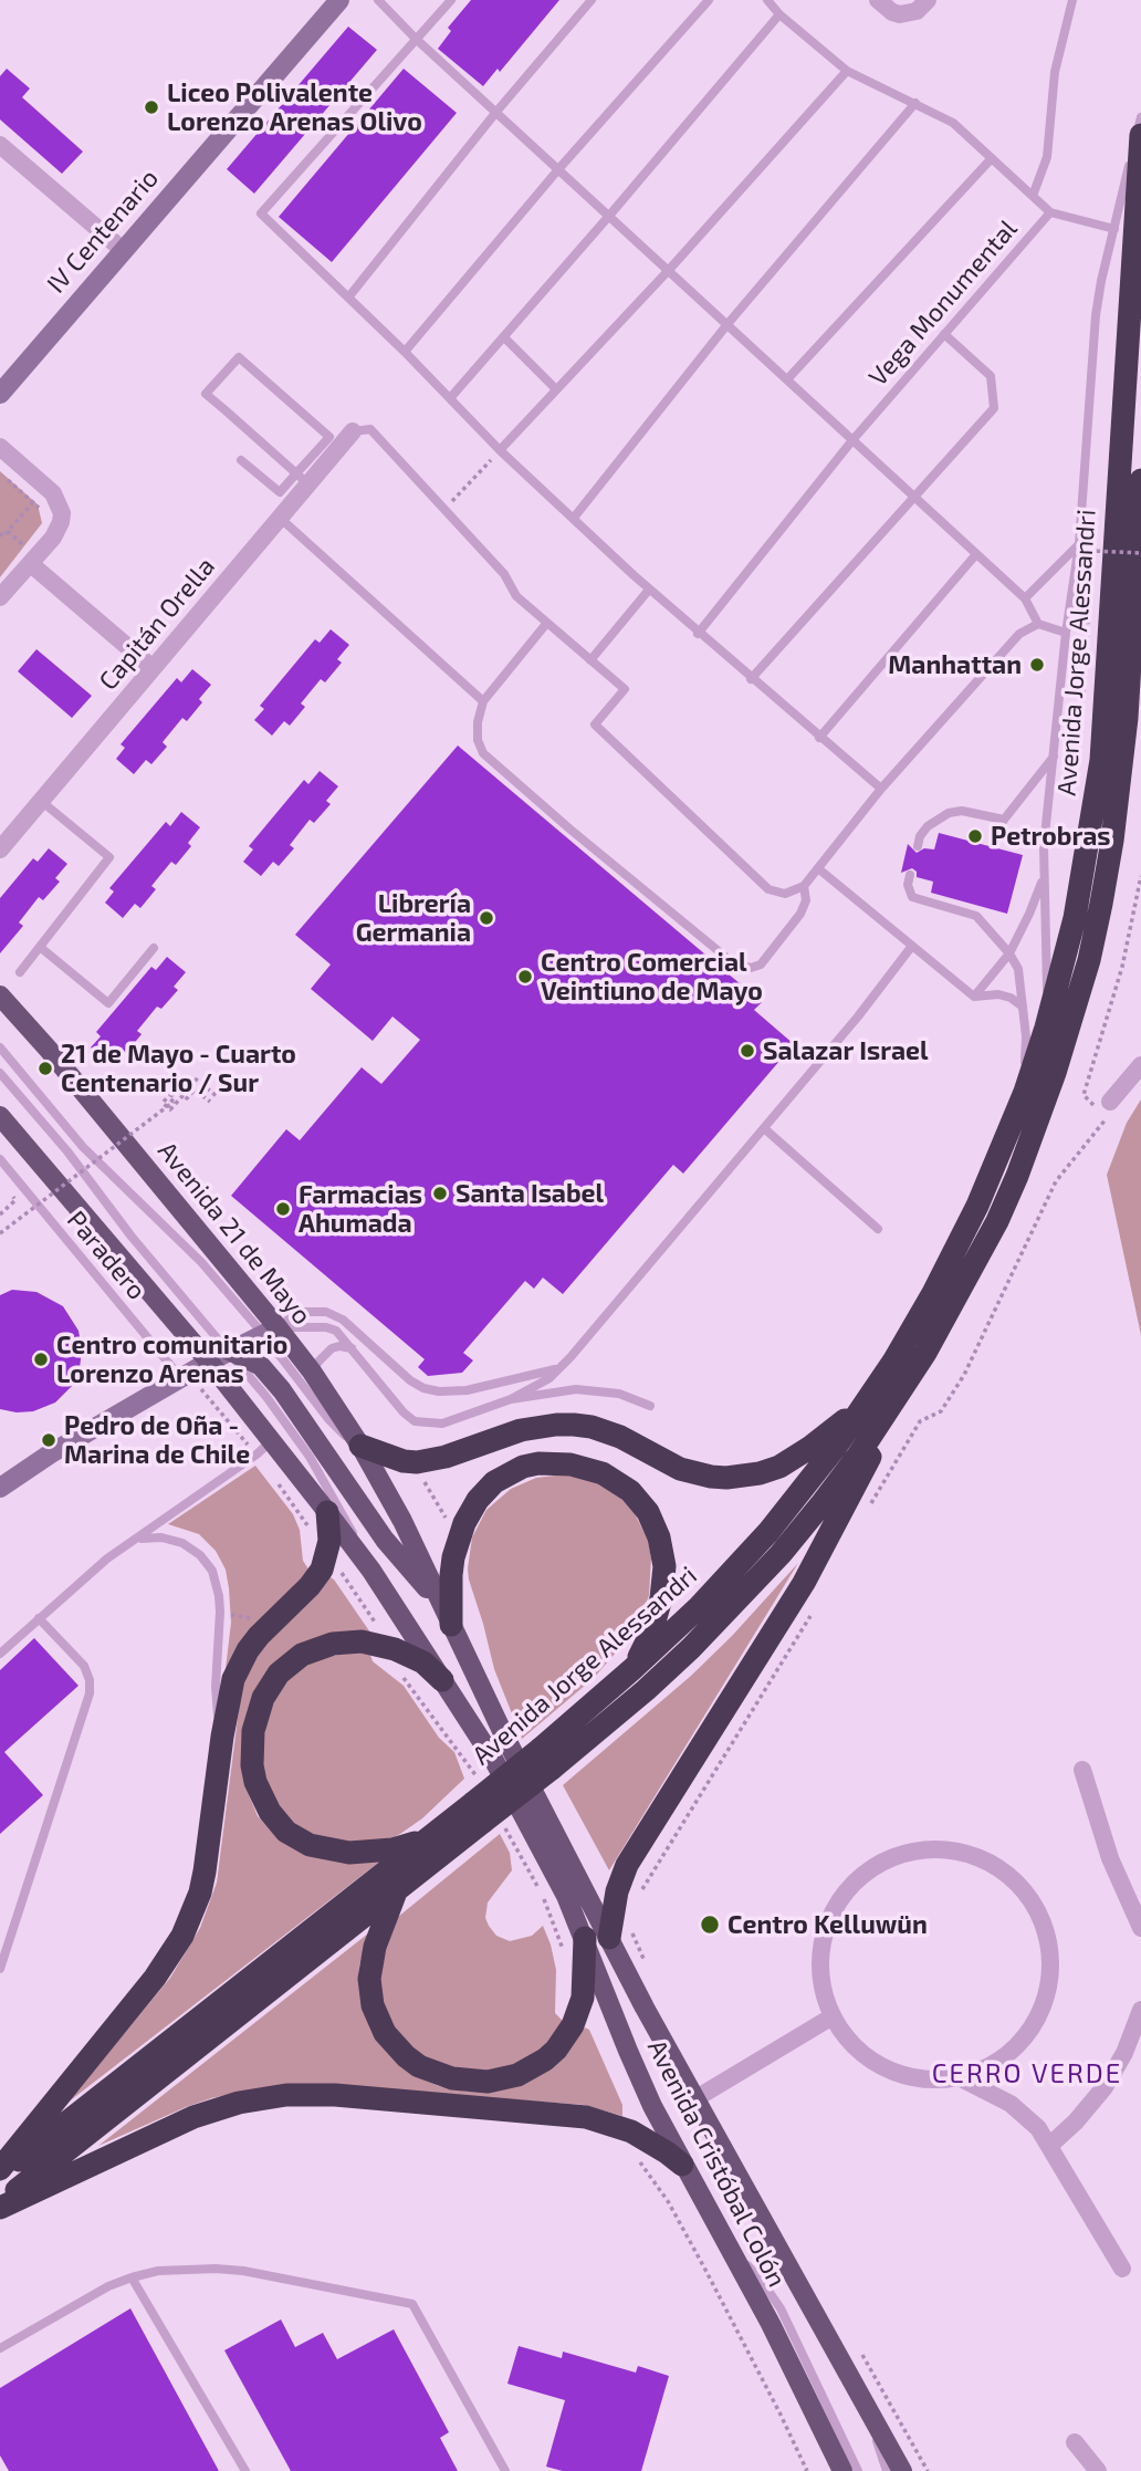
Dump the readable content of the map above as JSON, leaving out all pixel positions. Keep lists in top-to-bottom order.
{
  "streets": {
    "highway": ["Avenida Jorge Alessandri"],
    "main road": ["Avenida 21 de Mayo", "Avenida Cristóbal Colón"],
    "street": ["IV Centenario", "Capitán Orella"],
    "lane": ["Vega Monumental", "Paradero"]
  },
  "crossings": [
    ["Avenida 21 de Mayo", "Avenida Cristóbal Colón"]
  ],
  "districts": ["CERRO VERDE"],
  "places": [
    "Liceo Polivalente Lorenzo Arenas Olivo",
    "Manhattan",
    "Petrobras",
    "Librería Germania",
    "Centro Comercial Veintiuno de Mayo",
    "Salazar Israel",
    "21 de Mayo - Cuarto Centenario / Sur",
    "Santa Isabel",
    "Farmacias Ahumada",
    "Centro comunitario Lorenzo Arenas",
    "Pedro de Oña - Marina de Chile",
    "Centro Kelluwün"
  ]
}
